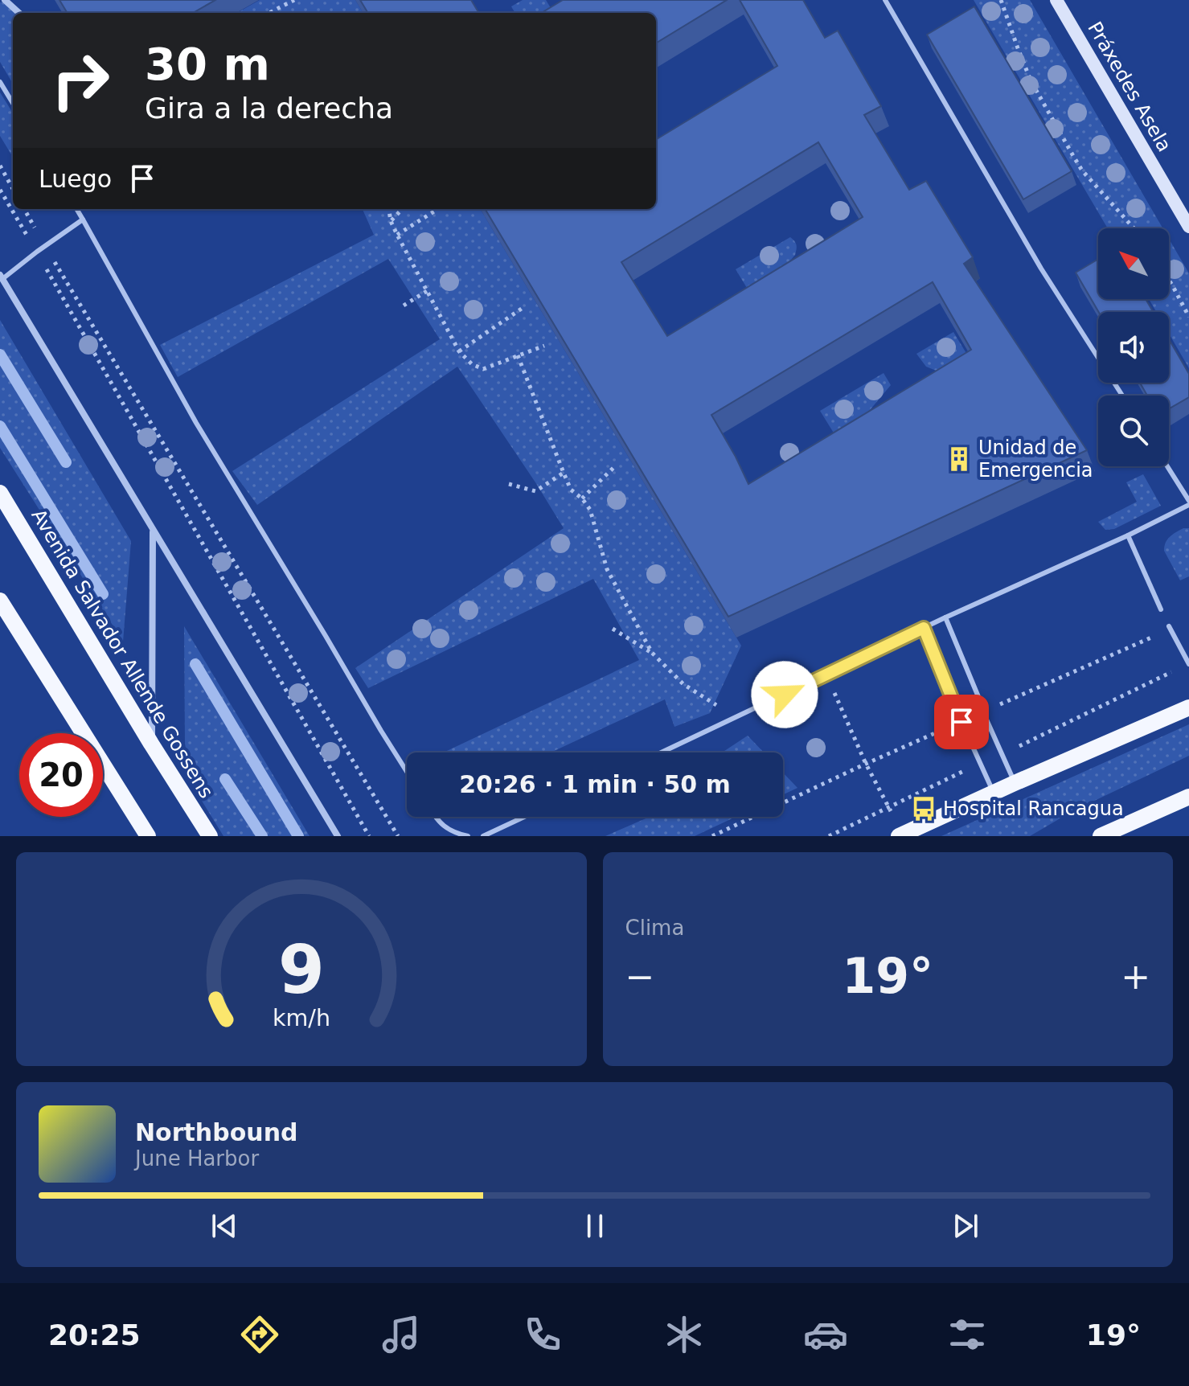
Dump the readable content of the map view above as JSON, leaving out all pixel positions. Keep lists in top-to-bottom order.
{
  "streets": {
    "main road": ["Avenida Salvador Allende Gossens"],
    "street": ["Práxedes Asela"]
  },
  "places": {
    "building": ["Unidad de Emergencia"],
    "bus stop": ["Hospital Rancagua"]
  },
  "north": "top left",
  "page": {
    "turn": ["30 m", "Gira a la derecha"],
    "then": "Luego",
    "limit": "20",
    "trip": "20:26 · 1 min · 50 m",
    "tile": "Clima",
    "heat": ["−", "19°", "+"],
    "song": ["Northbound", "June Harbor"],
    "tabs": ["20:25", "19°"],
    "gauge": ["9", "km/h"]
  }
}
